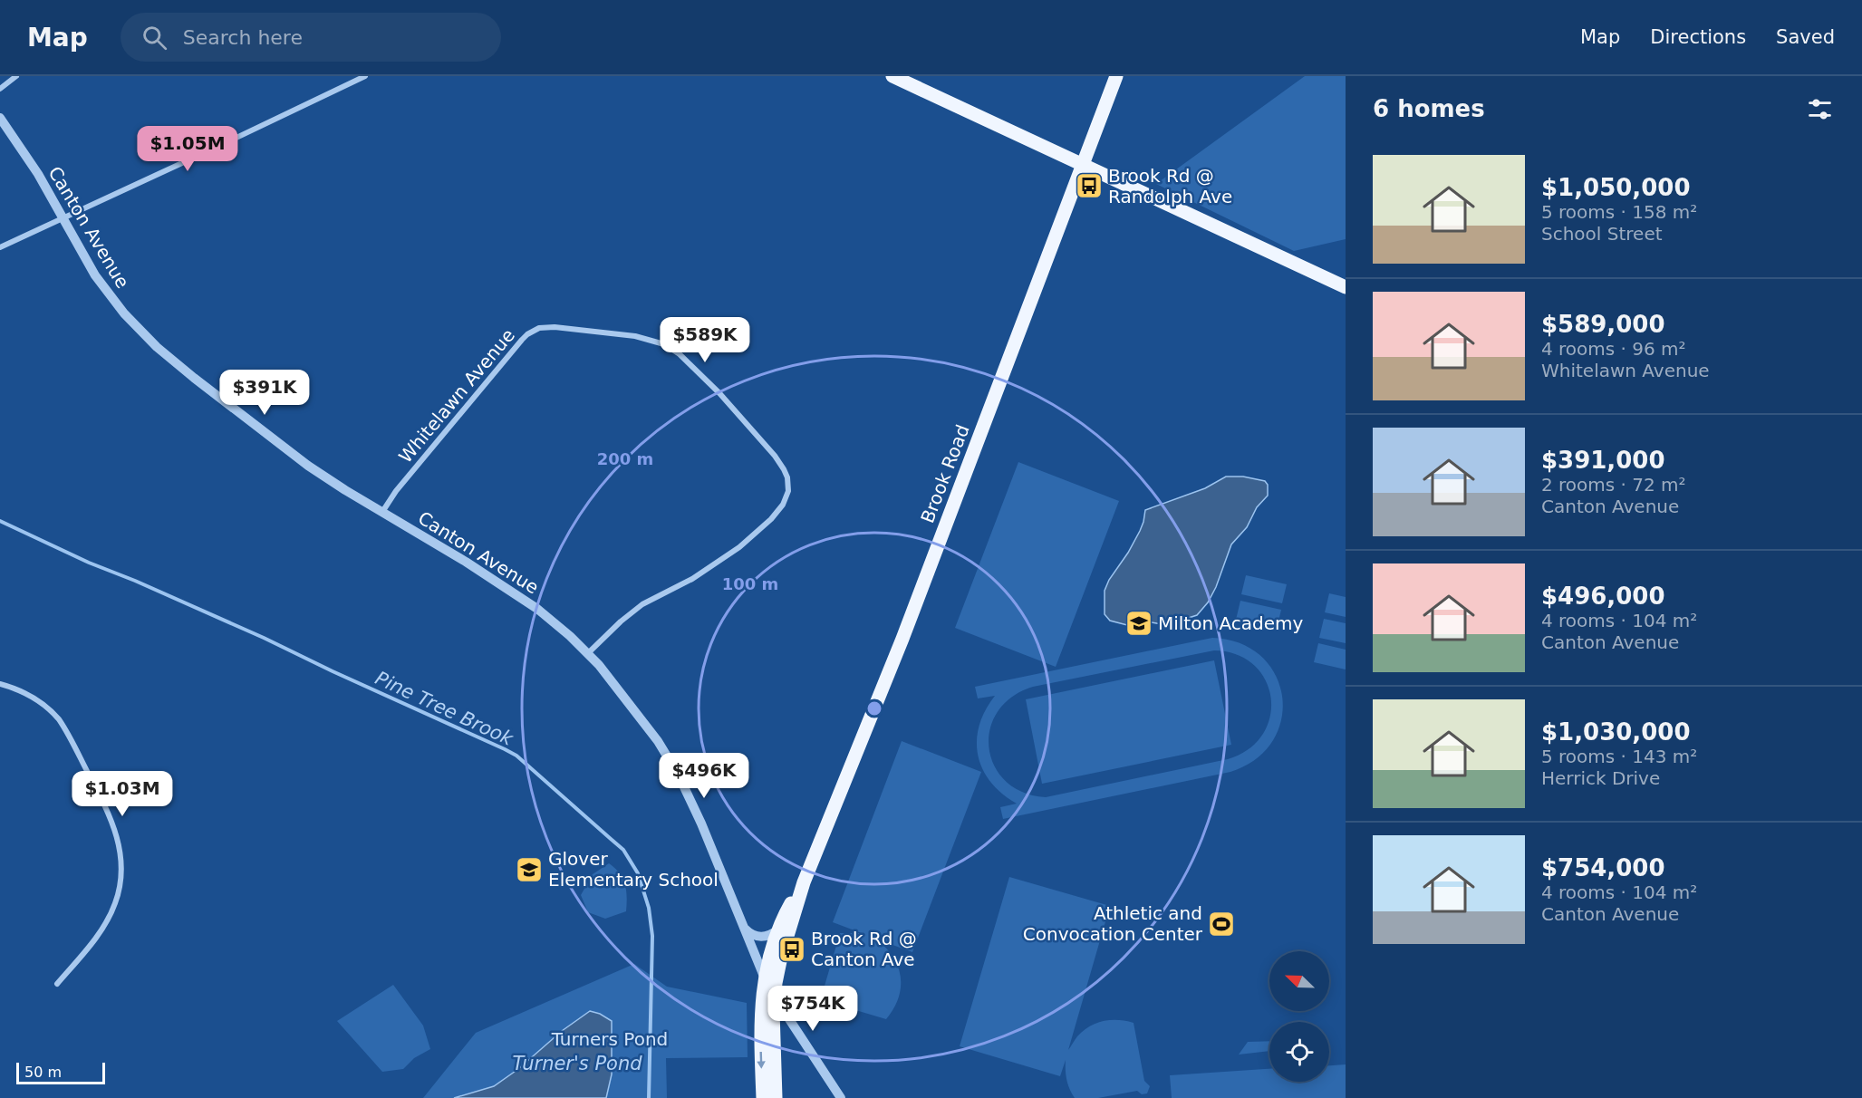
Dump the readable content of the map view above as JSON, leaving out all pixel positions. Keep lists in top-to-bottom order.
{
  "streets": {
    "main road": ["Brook Road"],
    "street": ["Canton Avenue", "Whitelawn Avenue"]
  },
  "crossings": [
    ["Canton Avenue", "Whitelawn Avenue"],
    ["Canton Avenue", "Brook Road"]
  ],
  "water": ["Pine Tree Brook", "Turner's Pond"],
  "parks": ["Turners Pond"],
  "places": {
    "bus stop": ["Brook Rd @ Randolph Ave", "Brook Rd @ Canton Ave"],
    "school or university": ["Milton Academy", "Glover Elementary School"],
    "sports": ["Athletic and Convocation Center"]
  },
  "scale_bar": "50 m",
  "north": "top left",
  "page": {
    "header": "Map",
    "search": "Search here",
    "nav": ["Map", "Directions", "Saved"],
    "heading": "6 homes",
    "price": [
      "$1.05M",
      "$589K",
      "$391K",
      "$496K",
      "$1.03M",
      "$754K"
    ],
    "list": [
      {
        "name": "$1,050,000",
        "note": "5 rooms · 158 m² · School Street"
      },
      {
        "name": "$589,000",
        "note": "4 rooms · 96 m² · Whitelawn Avenue"
      },
      {
        "name": "$391,000",
        "note": "2 rooms · 72 m² · Canton Avenue"
      },
      {
        "name": "$496,000",
        "note": "4 rooms · 104 m² · Canton Avenue"
      },
      {
        "name": "$1,030,000",
        "note": "5 rooms · 143 m² · Herrick Drive"
      },
      {
        "name": "$754,000",
        "note": "4 rooms · 104 m² · Canton Avenue"
      }
    ],
    "scale": "50 m"
  },
  "rings": ["200 m", "100 m"]
}
